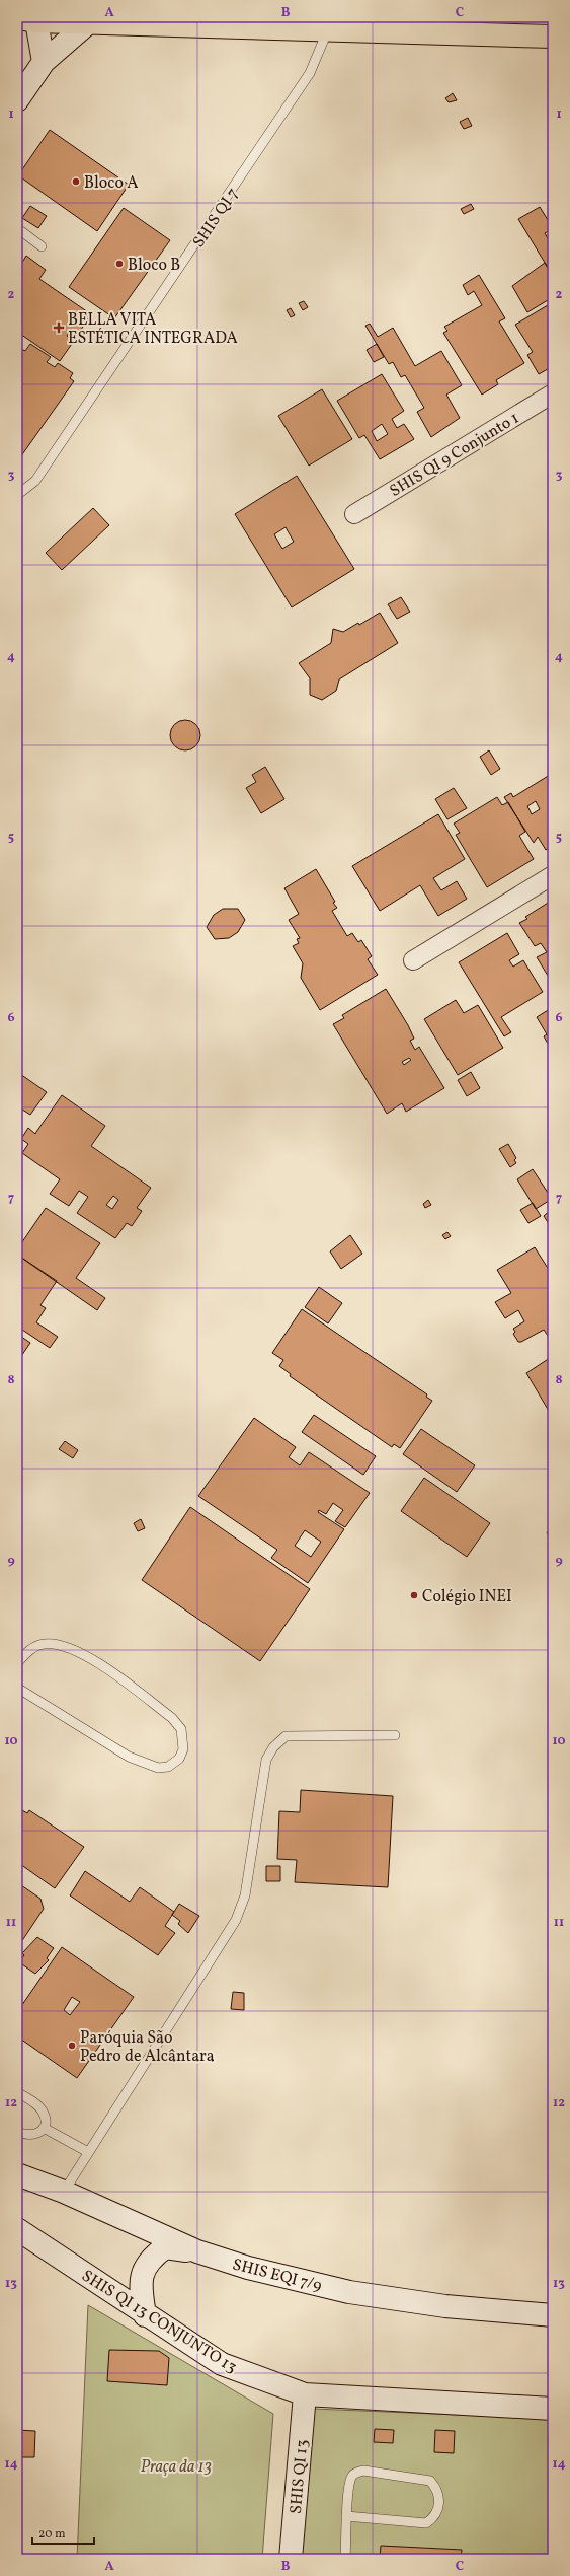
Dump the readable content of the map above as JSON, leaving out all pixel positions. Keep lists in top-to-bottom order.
{
  "streets": {
    "street": [
      "SHIS QI 9 Conjunto 1",
      "SHIS EQI 7/9",
      "SHIS QI 13 CONJUNTO 13",
      "SHIS QI 13"
    ],
    "lane": ["SHIS QI 7"]
  },
  "crossings": [
    ["SHIS QI 13 CONJUNTO 13", "SHIS QI 13"]
  ],
  "parks": ["Praça da 13"],
  "places": {
    "other": [
      "Bloco A",
      "Bloco B",
      "Colégio INEI",
      "Paróquia São Pedro de Alcântara"
    ],
    "health": ["BELLA VITA ESTÉTICA INTEGRADA"]
  },
  "scale_bar": "20 m",
  "grid": {
    "columns": ["A", "B", "C"],
    "rows": [
      "1",
      "2",
      "3",
      "4",
      "5",
      "6",
      "7",
      "8",
      "9",
      "10",
      "11",
      "12",
      "13",
      "14"
    ]
  }
}
